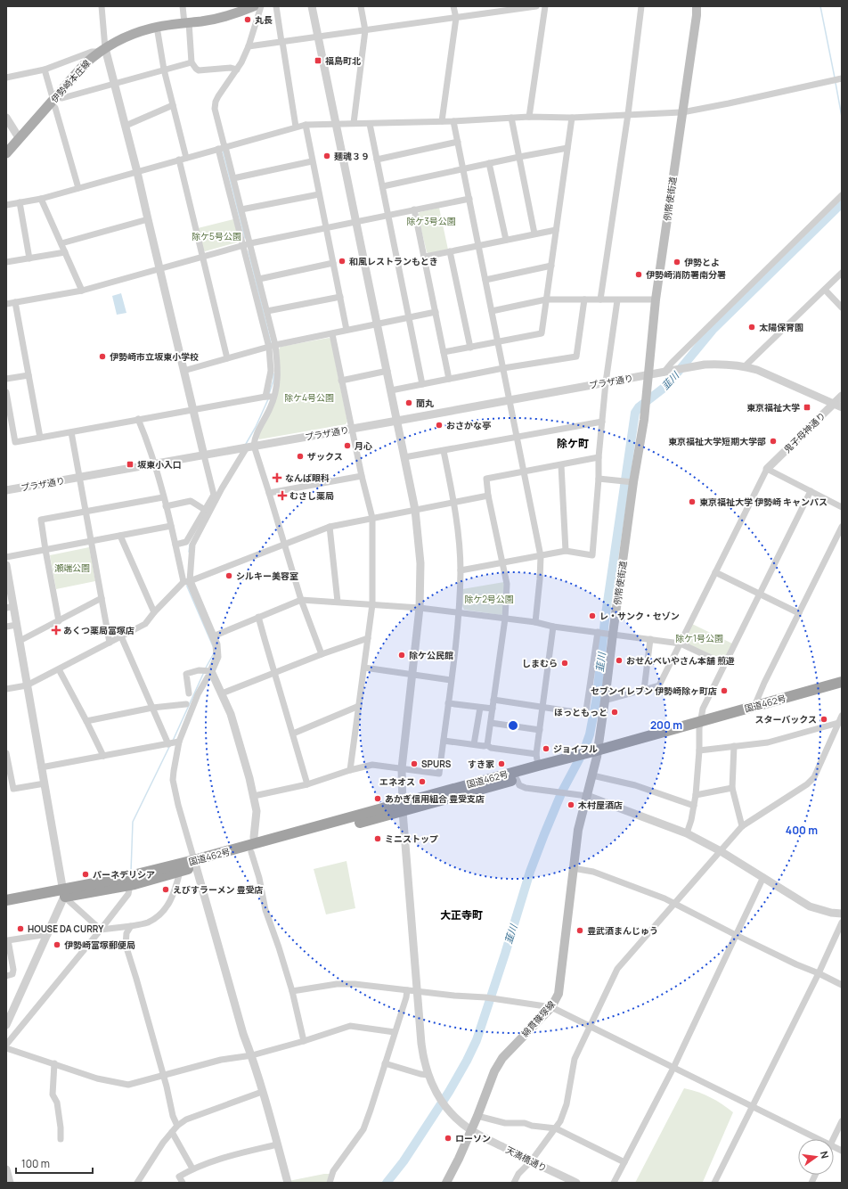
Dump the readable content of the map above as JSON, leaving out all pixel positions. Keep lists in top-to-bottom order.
{
  "streets": {
    "highway": ["国道462号"],
    "main road": ["伊勢崎本庄線", "例幣使街道", "綿貫篠塚線"],
    "street": ["プラザ通り", "鬼子母神通り", "天満橋通り"]
  },
  "crossings": [
    ["例幣使街道", "プラザ通り"],
    ["例幣使街道", "国道462号"],
    ["例幣使街道", "綿貫篠塚線"],
    ["プラザ通り", "鬼子母神通り"],
    ["プラザ通り", "天満橋通り"],
    ["国道462号", "天満橋通り"],
    ["綿貫篠塚線", "天満橋通り"]
  ],
  "districts": ["除ケ町", "大正寺町"],
  "water": ["韮川"],
  "parks": [
    "除ケ3号公園",
    "除ケ5号公園",
    "除ケ4号公園",
    "瀬端公園",
    "除ケ2号公園",
    "除ケ1号公園"
  ],
  "places": {
    "other": [
      "丸長",
      "麺魂３９",
      "和風レストランもとき",
      "伊勢とよ",
      "伊勢崎消防署南分署",
      "太陽保育園",
      "伊勢崎市立坂東小学校",
      "蘭丸",
      "おさかな亭",
      "東京福祉大学短期大学部",
      "月心",
      "ザックス",
      "東京福祉大学 伊勢崎 キャンパス",
      "シルキー美容室",
      "レ・サンク・セゾン",
      "除ケ公民館",
      "おせんベいやさん本舗 煎遊",
      "しまむら",
      "セブンイレブン 伊勢崎除ヶ町店",
      "ほっともっと",
      "スターバックス",
      "ジョイフル",
      "SPURS",
      "すき家",
      "エネオス",
      "あかぎ信用組合 豊受支店",
      "木村屋酒店",
      "ミニストップ",
      "パーネデリシア",
      "えびすラーメン 豊受店",
      "HOUSE DA CURRY",
      "豊武酒まんじゅう",
      "伊勢崎富塚郵便局",
      "ローソン"
    ],
    "transit": ["福島町北", "東京福祉大学", "坂東小入口"],
    "health": ["なんば眼科", "むさし薬局", "あくつ薬局富塚店"]
  },
  "scale_bar": "100 m",
  "north": "right",
  "rings": ["200 m", "400 m"]
}
